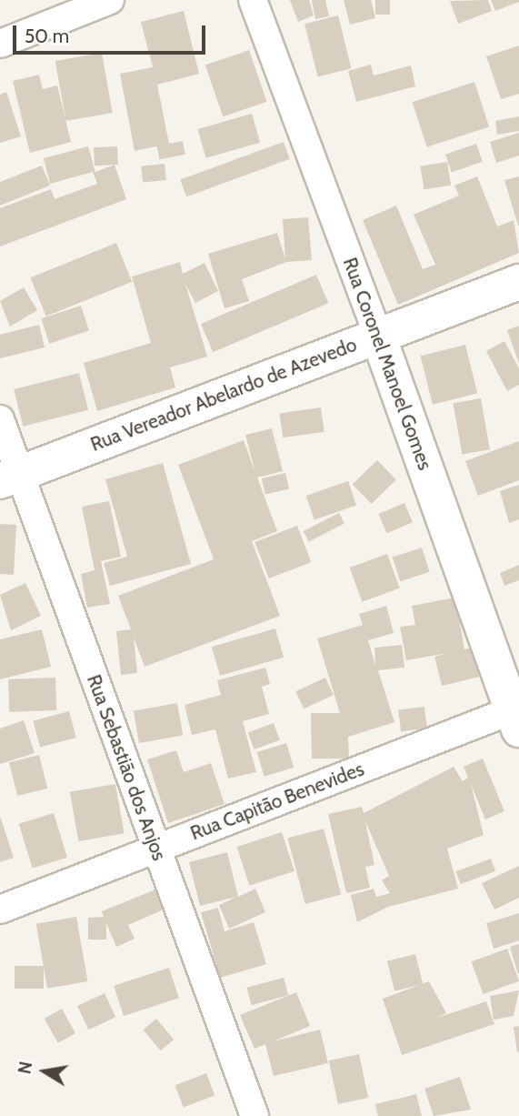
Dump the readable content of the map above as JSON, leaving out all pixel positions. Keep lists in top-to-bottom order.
{
  "streets": {
    "street": [
      "Rua Coronel Manoel Gomes",
      "Rua Vereador Abelardo de Azevedo",
      "Rua Sebastião dos Anjos",
      "Rua Capitão Benevides"
    ]
  },
  "crossings": [
    ["Rua Coronel Manoel Gomes", "Rua Vereador Abelardo de Azevedo"],
    ["Rua Coronel Manoel Gomes", "Rua Capitão Benevides"],
    ["Rua Vereador Abelardo de Azevedo", "Rua Sebastião dos Anjos"],
    ["Rua Sebastião dos Anjos", "Rua Capitão Benevides"]
  ],
  "scale_bar": "50 m",
  "north": "left"
}
